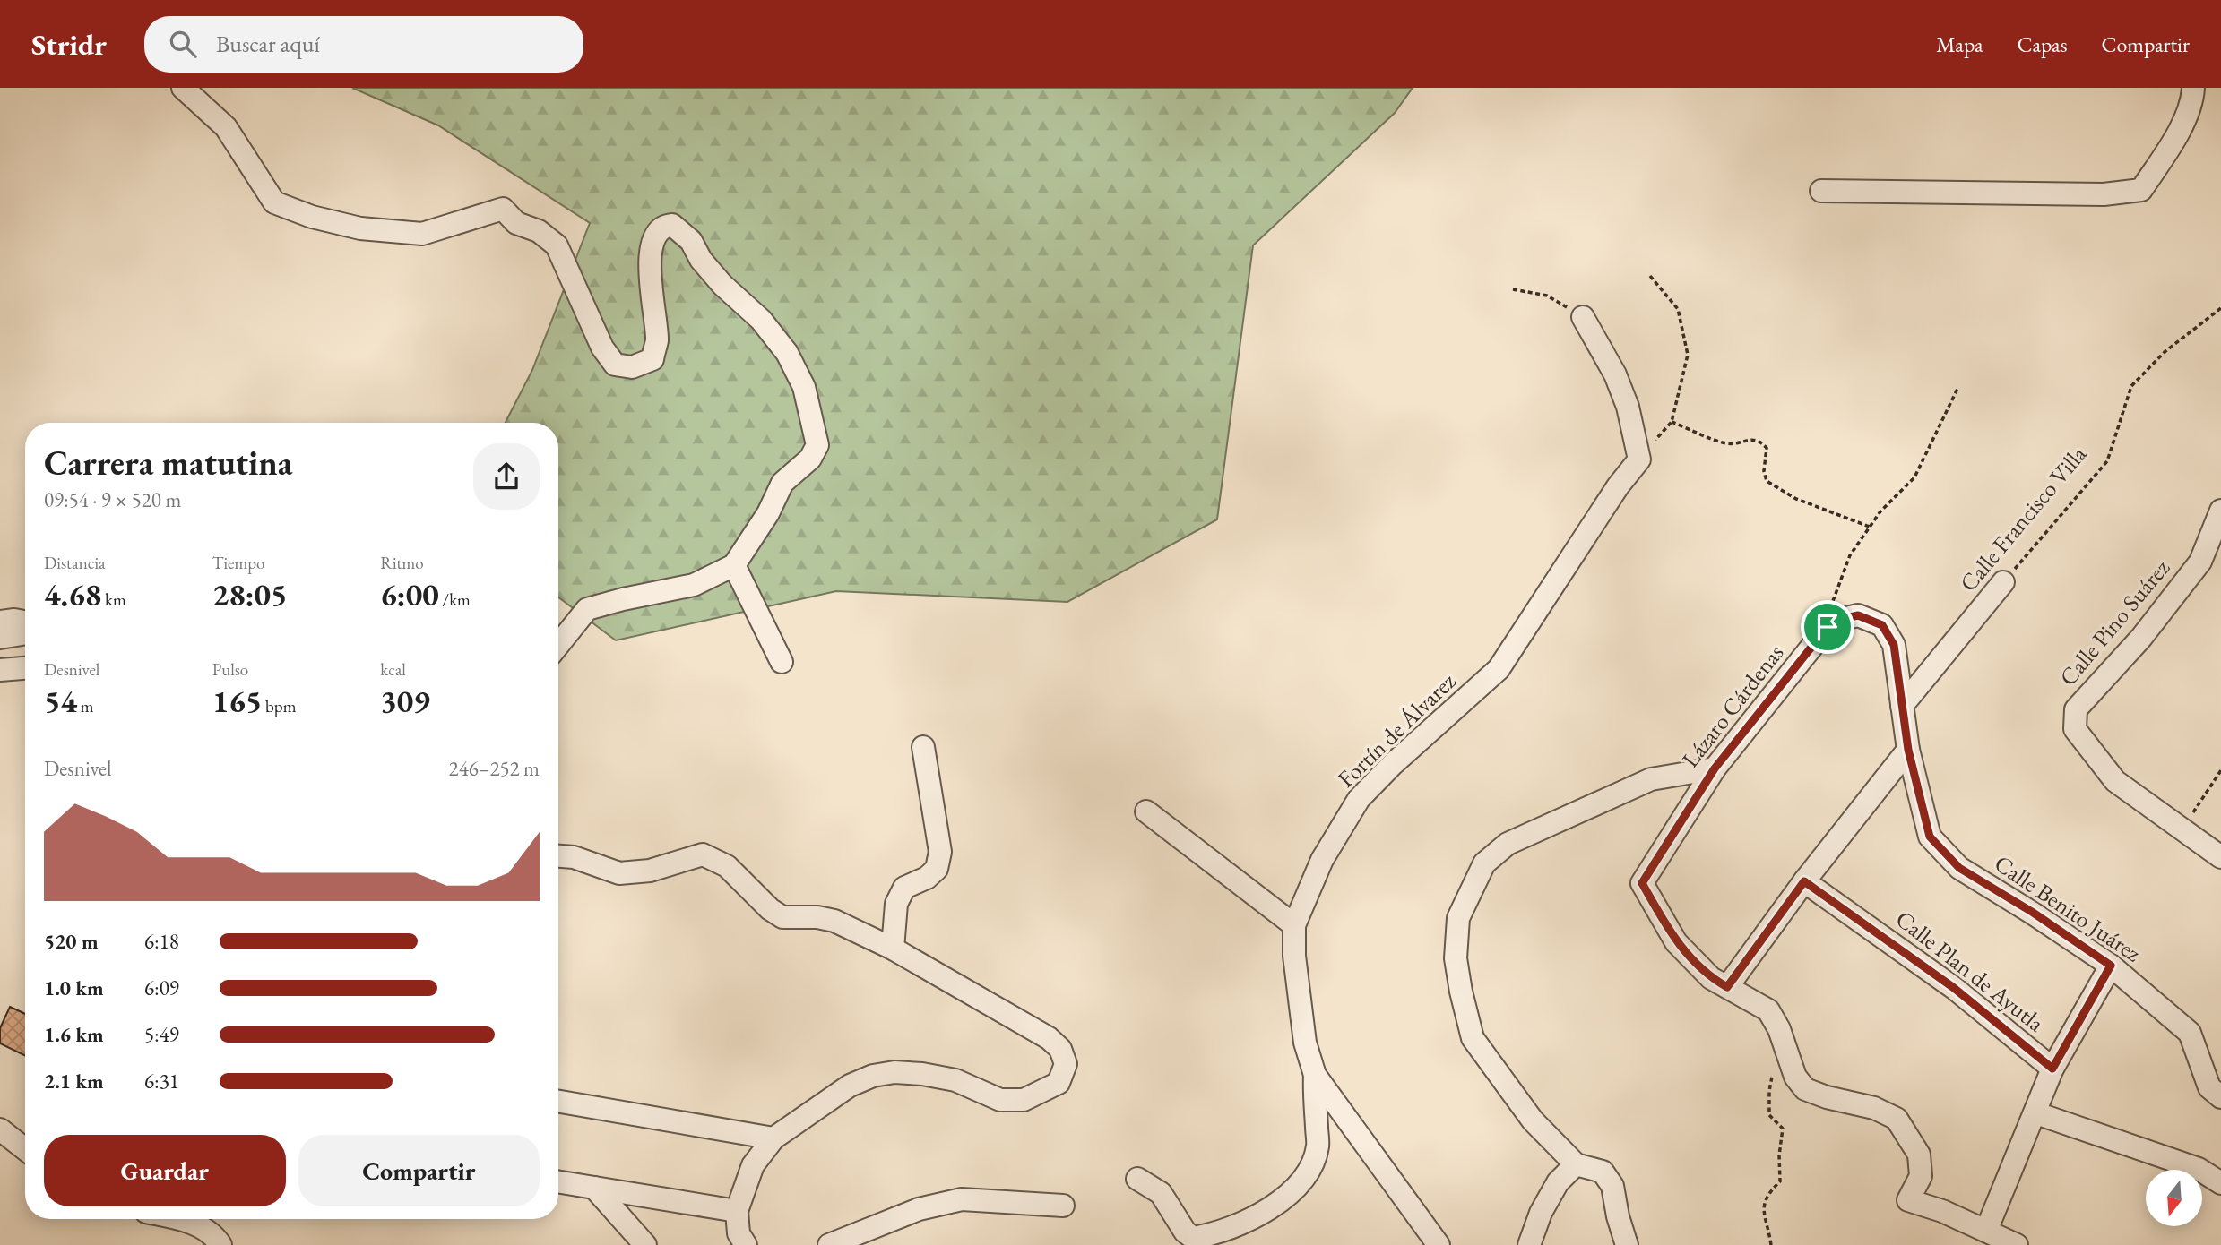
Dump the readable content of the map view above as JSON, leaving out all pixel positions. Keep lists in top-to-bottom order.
{
  "streets": {
    "street": [
      "Calle Francisco Villa",
      "Calle Pino Suárez",
      "Lázaro Cárdenas",
      "Fortín de Álvarez",
      "Calle Benito Juárez",
      "Calle Plan de Ayutla"
    ]
  },
  "north": "bottom",
  "page": {
    "header": "Stridr",
    "search": "Buscar aquí",
    "nav": ["Mapa", "Capas", "Compartir"],
    "heading": ["Carrera matutina", "09:54 · 9 × 520 m"],
    "stats": [
      ["Distancia", "4.68 km"],
      ["Tiempo", "28:05"],
      ["Ritmo", "6:00 /km"],
      ["Desnivel", "54 m"],
      ["Pulso", "165 bpm"],
      ["kcal", "309"]
    ],
    "chart": ["Desnivel", "246–252 m"],
    "list": [
      {
        "name": "520 m",
        "note": "6:18"
      },
      {
        "name": "1.0 km",
        "note": "6:09"
      },
      {
        "name": "1.6 km",
        "note": "5:49"
      },
      {
        "name": "2.1 km",
        "note": "6:31"
      }
    ],
    "buttons": ["Guardar", "Compartir"]
  }
}
